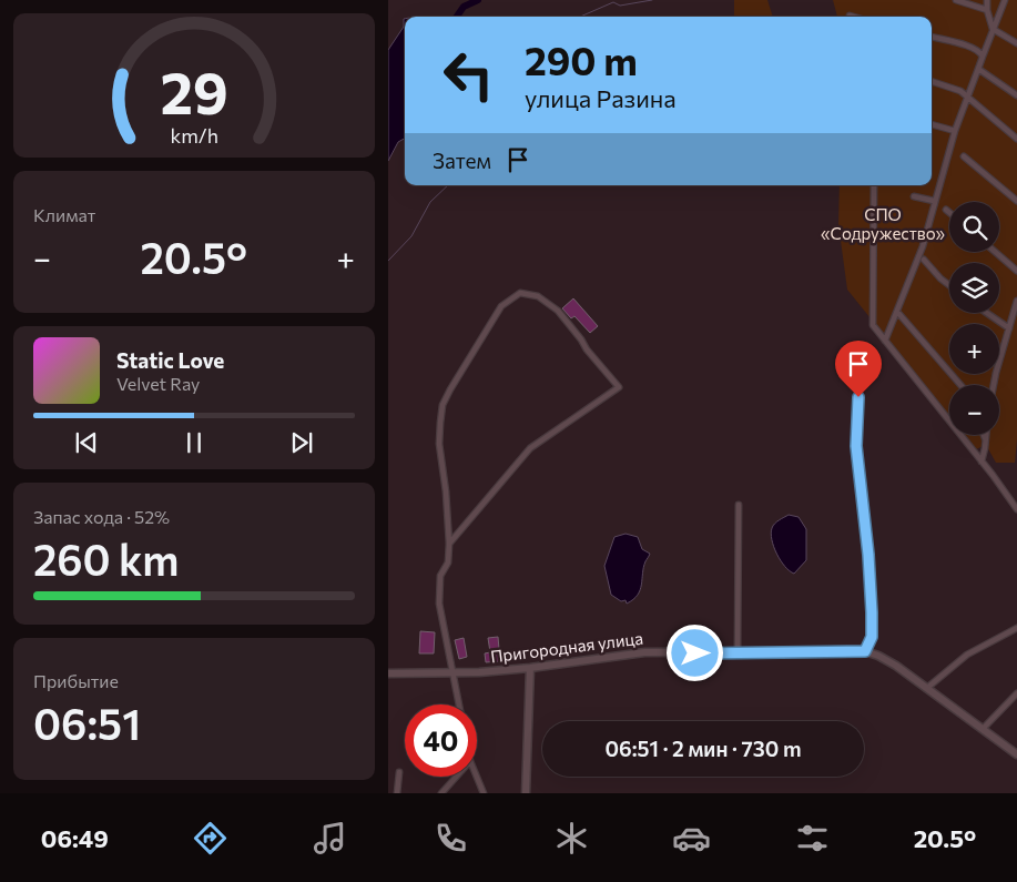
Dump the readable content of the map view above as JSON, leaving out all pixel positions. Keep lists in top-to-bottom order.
{
  "streets": {
    "street": ["Пригородная улица"]
  },
  "parks": ["СПО «Содружество»"],
  "page": {
    "turn": ["290 m", "улица Разина"],
    "then": "Затем",
    "tile": [
      "Климат",
      ["Запас хода · 52%", "260 km"],
      ["Прибытие", "06:51"]
    ],
    "map_buttons": ["+", "−"],
    "heat": ["−", "20.5°", "+"],
    "song": ["Static Love", "Velvet Ray"],
    "limit": "40",
    "trip": "06:51 · 2 мин · 730 m",
    "tabs": ["06:49", "20.5°"],
    "gauge": ["29", "km/h"]
  }
}
